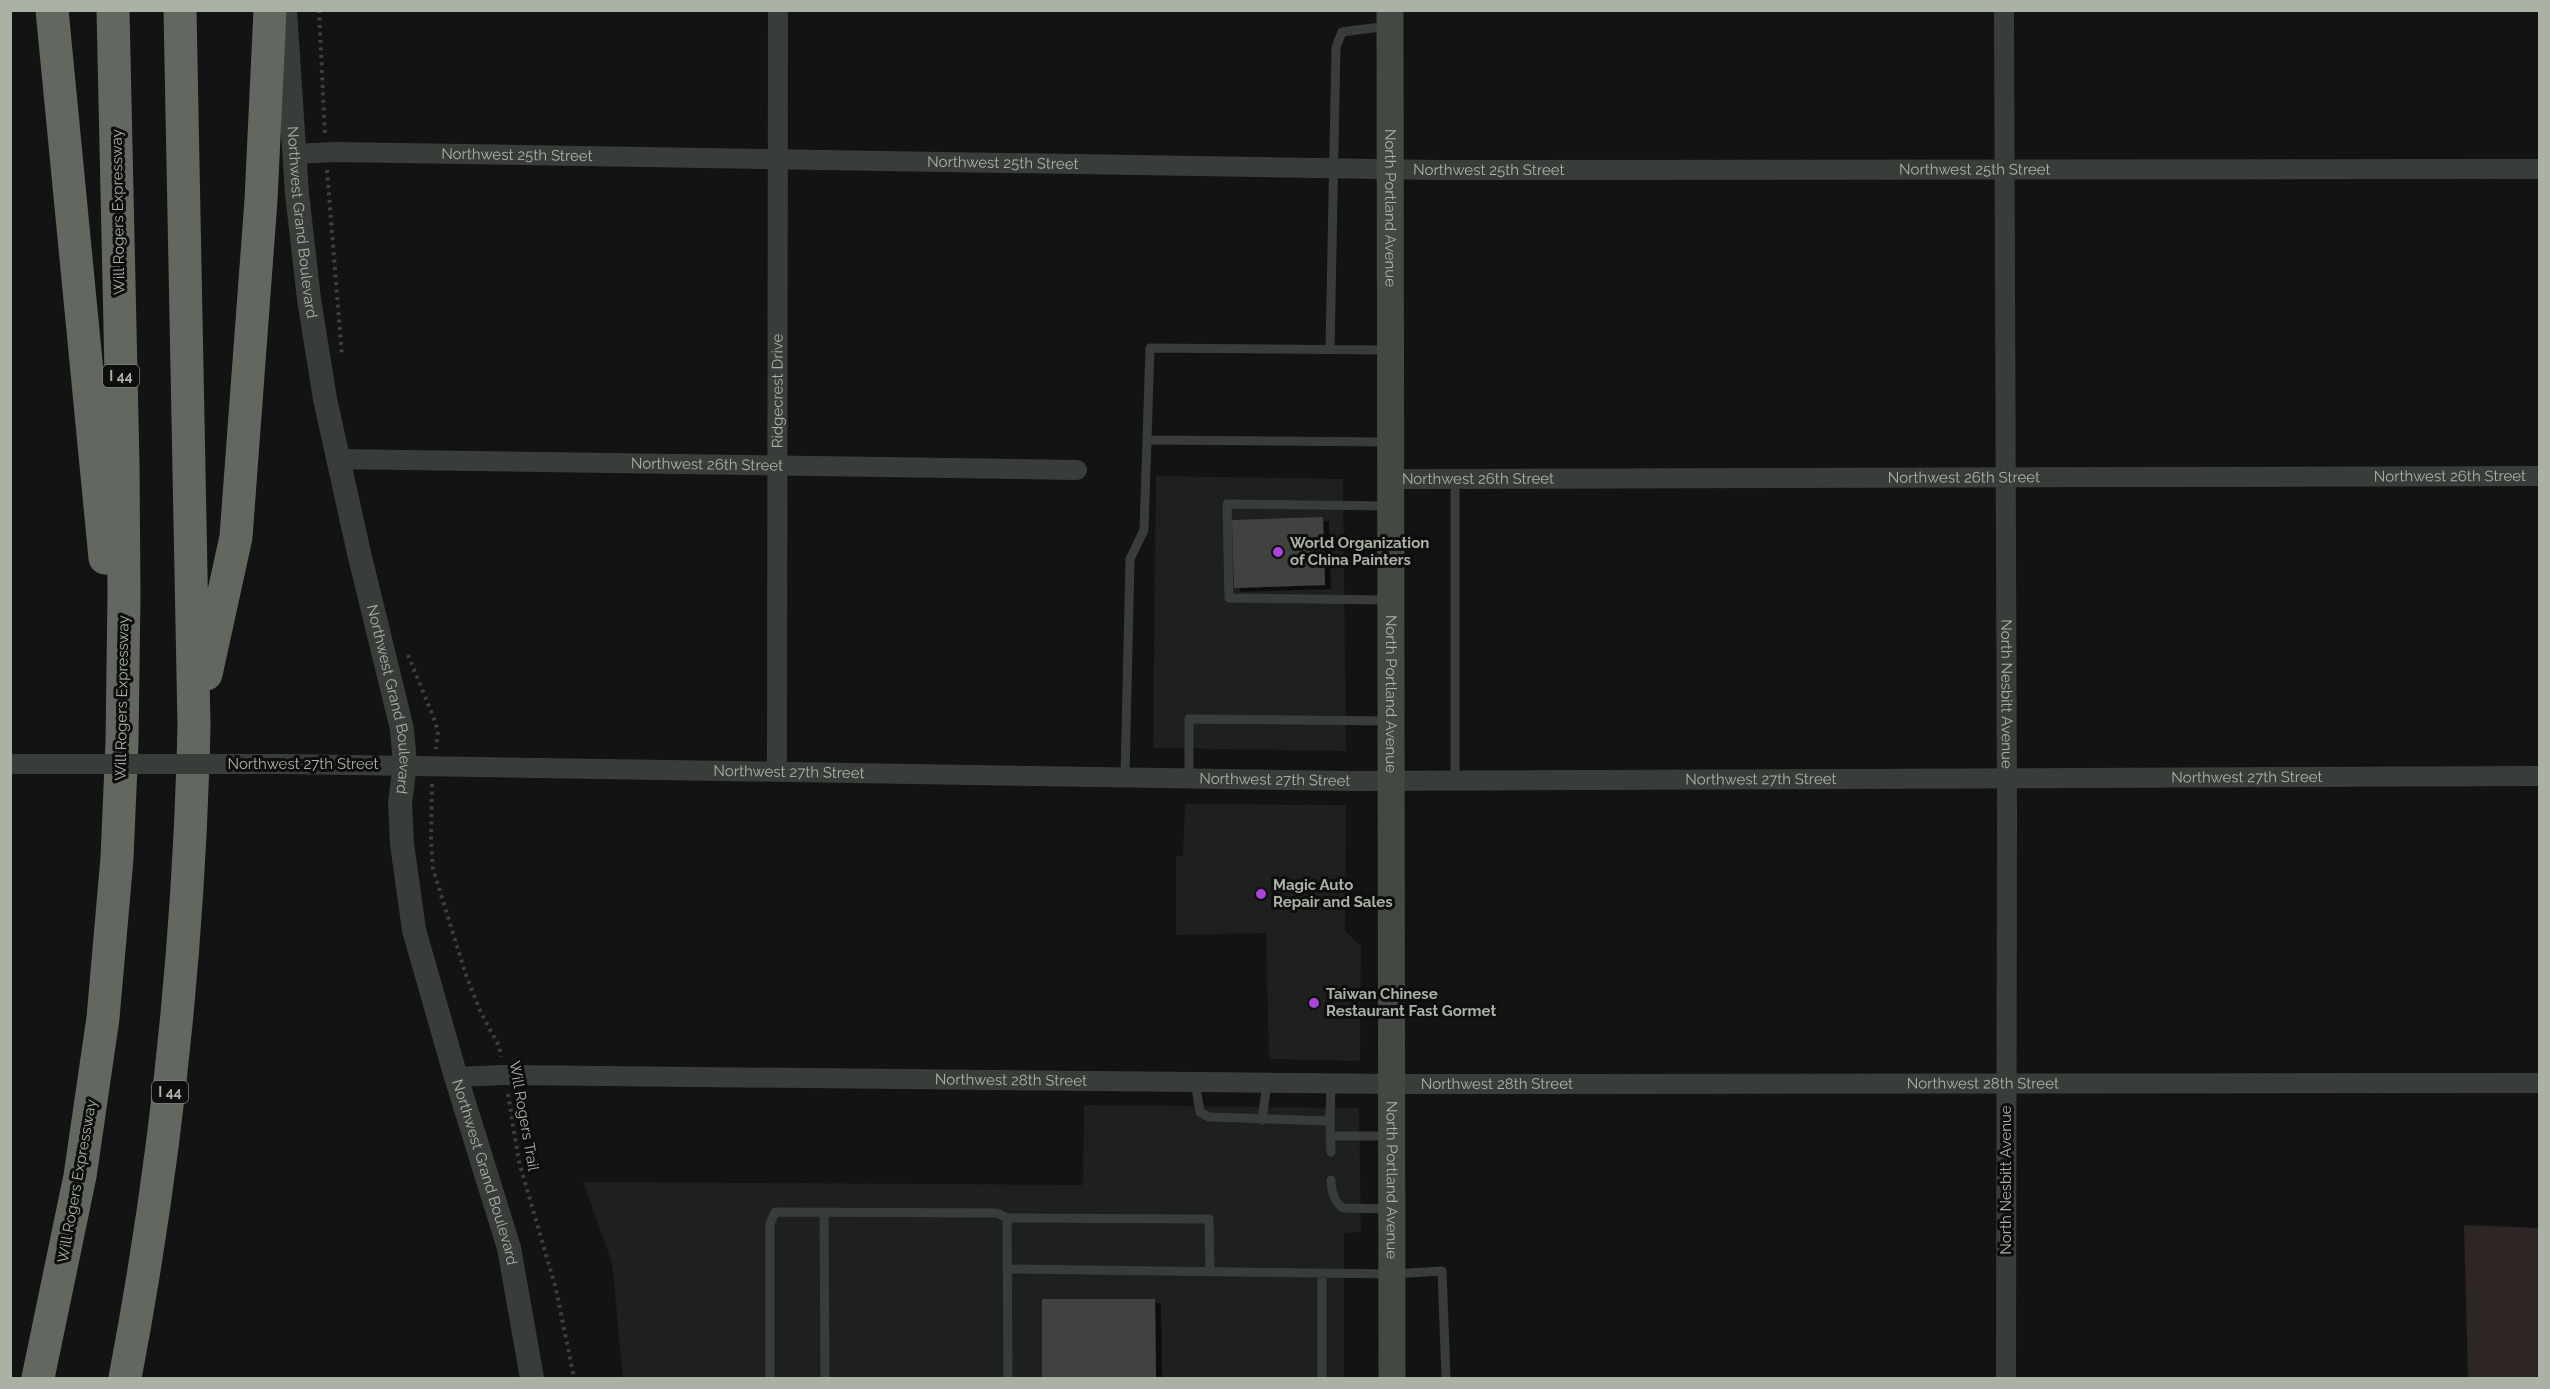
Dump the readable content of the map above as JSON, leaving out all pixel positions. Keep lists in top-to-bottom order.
{
  "streets": {
    "highway": ["Will Rogers Expressway", "I 44"],
    "main road": ["North Portland Avenue"],
    "street": [
      "Northwest 25th Street",
      "Northwest Grand Boulevard",
      "Ridgecrest Drive",
      "Northwest 26th Street",
      "North Nesbitt Avenue",
      "Northwest 27th Street",
      "Northwest 28th Street"
    ],
    "path": ["Will Rogers Trail"]
  },
  "crossings": [
    ["Northwest 25th Street", "North Portland Avenue"],
    ["Northwest 25th Street", "Northwest Grand Boulevard"],
    ["Northwest 25th Street", "Ridgecrest Drive"],
    ["Northwest 25th Street", "North Nesbitt Avenue"],
    ["North Portland Avenue", "Northwest 26th Street"],
    ["North Portland Avenue", "Northwest 27th Street"],
    ["North Portland Avenue", "Northwest 28th Street"],
    ["Northwest Grand Boulevard", "Northwest 26th Street"],
    ["Northwest Grand Boulevard", "Northwest 27th Street"],
    ["Northwest Grand Boulevard", "Northwest 28th Street"],
    ["Ridgecrest Drive", "Northwest 26th Street"],
    ["Ridgecrest Drive", "Northwest 27th Street"],
    ["Northwest 26th Street", "North Nesbitt Avenue"],
    ["North Nesbitt Avenue", "Northwest 27th Street"],
    ["North Nesbitt Avenue", "Northwest 28th Street"],
    ["Northwest 28th Street", "Will Rogers Trail"]
  ],
  "places": ["World Organization of China Painters", "Magic Auto Repair and Sales", "Taiwan Chinese Restaurant Fast Gormet"]
}
